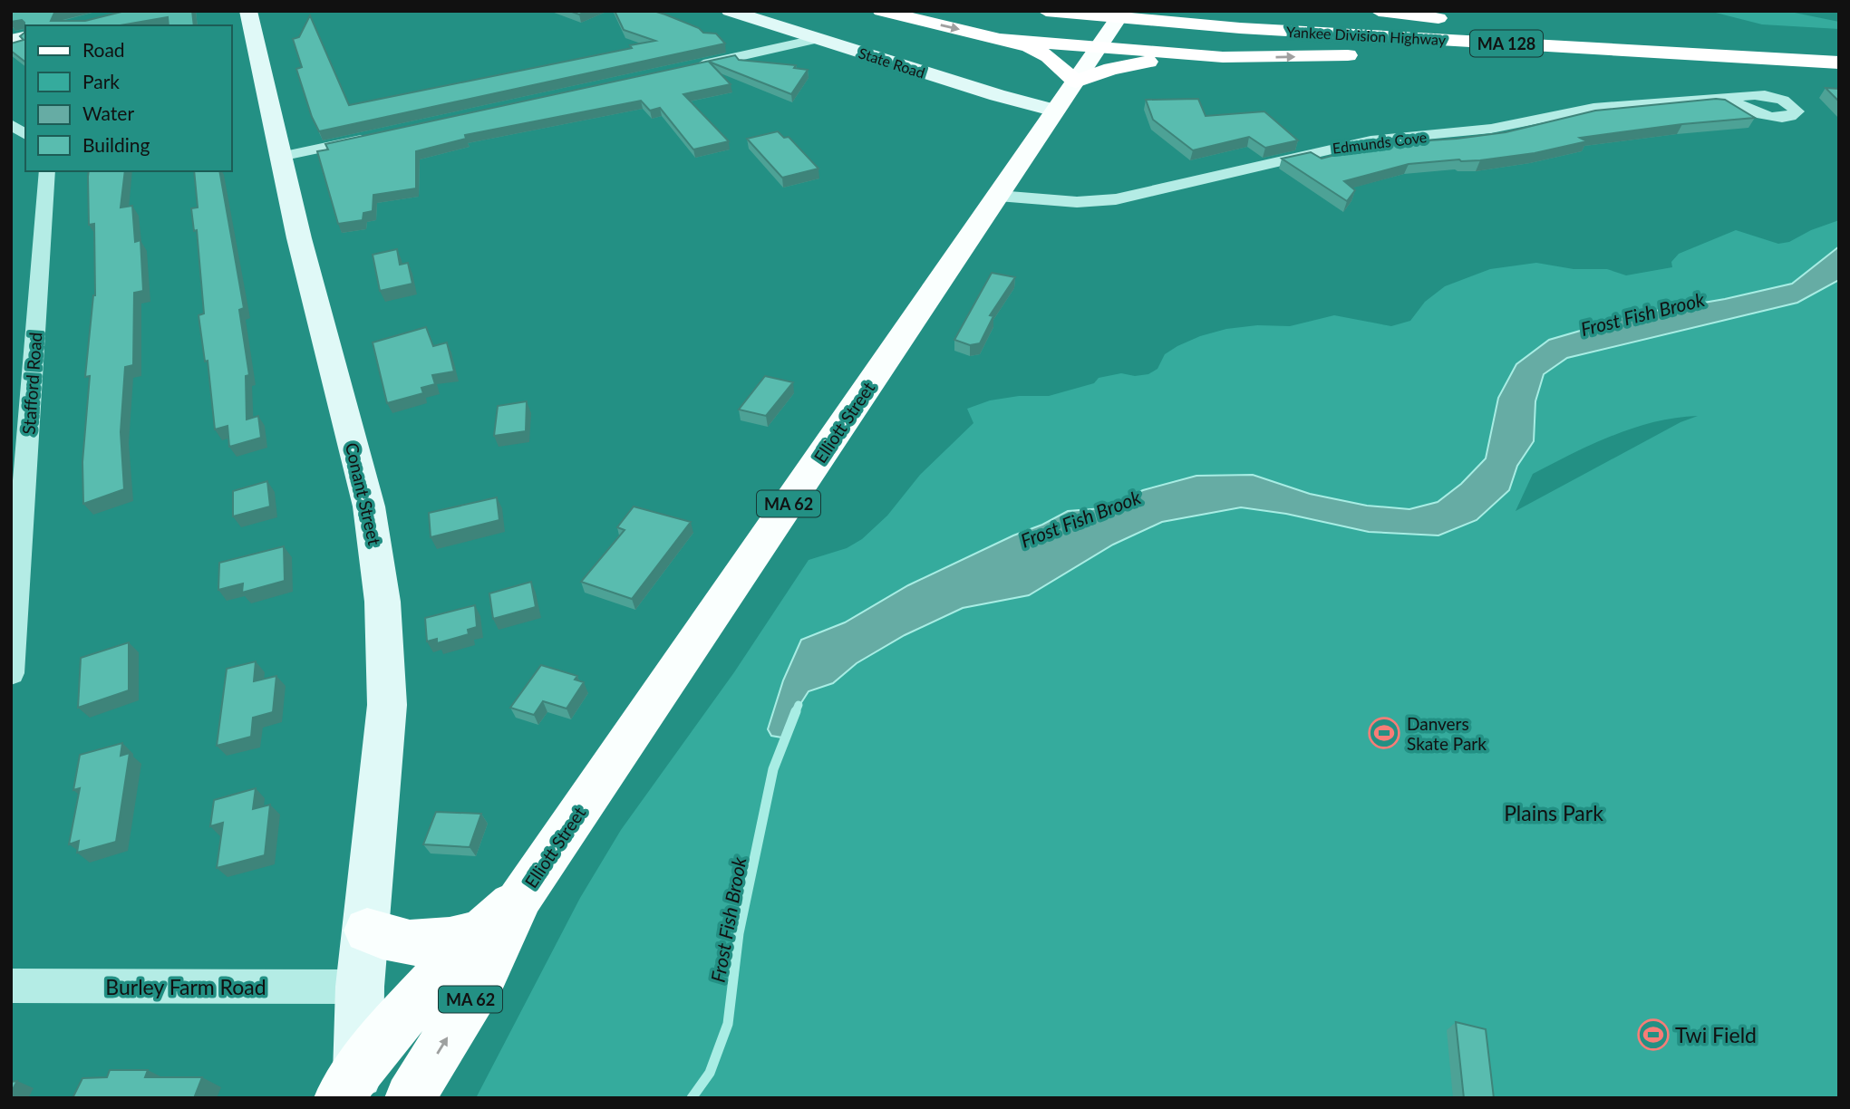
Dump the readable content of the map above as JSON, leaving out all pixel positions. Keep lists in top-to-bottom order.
{
  "streets": {
    "highway": ["Yankee Division Highway", "MA 128"],
    "main road": [
      "State Road",
      "Elliott Street",
      "Conant Street",
      "MA 62"
    ],
    "street": ["Edmunds Cove", "Stafford Road", "Burley Farm Road"]
  },
  "crossings": [
    ["State Road", "Elliott Street"],
    ["Edmunds Cove", "Elliott Street"],
    ["Elliott Street", "Conant Street"],
    ["Conant Street", "Burley Farm Road"]
  ],
  "water": ["Frost Fish Brook"],
  "parks": ["Plains Park"],
  "places": {
    "sports": ["Danvers Skate Park", "Twi Field"]
  },
  "legend": [
    "Road",
    "Park",
    "Water",
    "Building"
  ]
}
